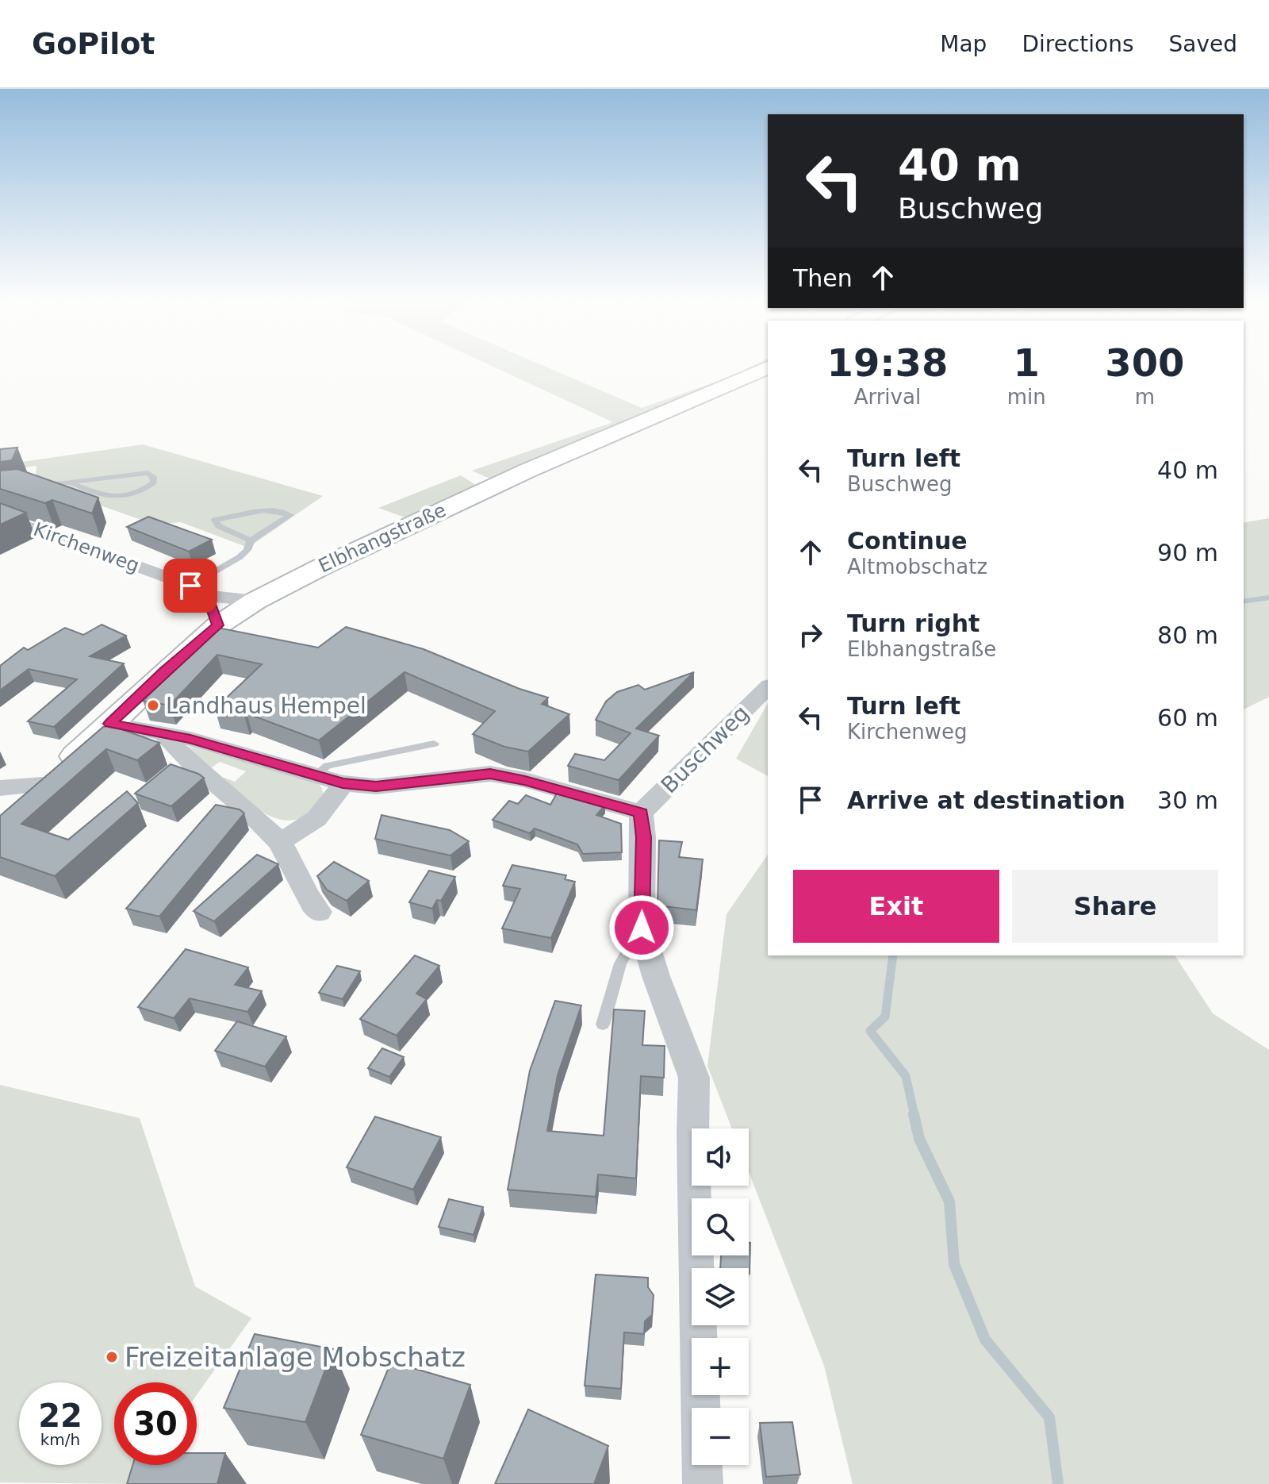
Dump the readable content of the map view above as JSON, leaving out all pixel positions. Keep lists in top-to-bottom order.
{
  "streets": {
    "street": ["Elbhangstraße", "Kirchenweg", "Buschweg"]
  },
  "crossings": [
    ["Elbhangstraße", "Kirchenweg"]
  ],
  "places": ["Landhaus Hempel", "Freizeitanlage Mobschatz"],
  "page": {
    "header": "GoPilot",
    "nav": ["Map", "Directions", "Saved"],
    "turn": ["40 m", "Buschweg"],
    "then": "Then",
    "eta": [
      "19:38",
      "Arrival",
      "1",
      "min",
      "300",
      "m"
    ],
    "list": [
      {
        "name": "Turn left",
        "note": "Buschweg",
        "value": "40 m"
      },
      {
        "name": "Continue",
        "note": "Altmobschatz",
        "value": "90 m"
      },
      {
        "name": "Turn right",
        "note": "Elbhangstraße",
        "value": "80 m"
      },
      {
        "name": "Turn left",
        "note": "Kirchenweg",
        "value": "60 m"
      },
      {
        "name": "Arrive at destination",
        "value": "30 m"
      }
    ],
    "buttons": ["Exit", "Share"],
    "map_buttons": ["+", "−"],
    "speed": "22 km/h",
    "limit": "30"
  }
}
